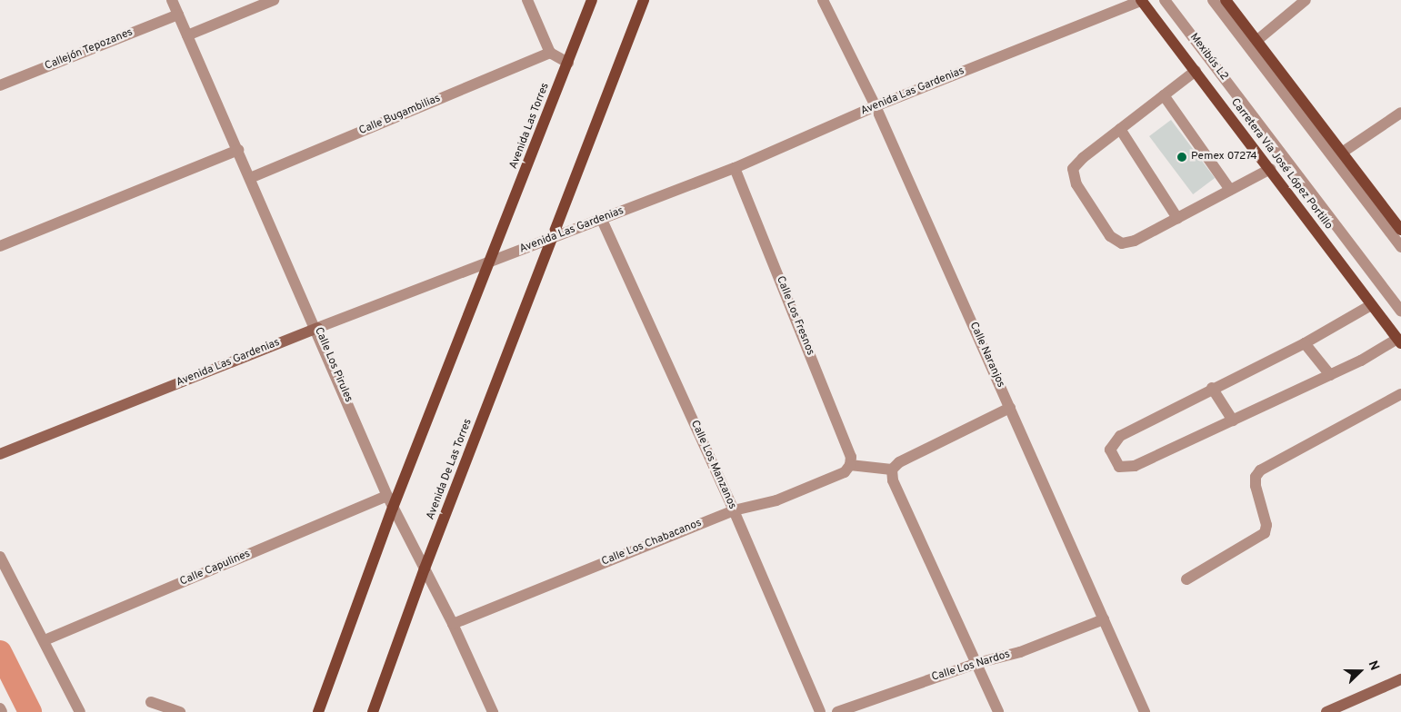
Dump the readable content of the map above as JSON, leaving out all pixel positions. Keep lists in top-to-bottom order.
{
  "streets": {
    "main road": ["Avenida Las Torres", "Carretera Vía José López Portillo", "Avenida De Las Torres"],
    "street": [
      "Callejón Tepozanes",
      "Mexibús L2",
      "Avenida Las Gardenias",
      "Calle Bugambilias",
      "Calle Los Fresnos",
      "Calle Naranjos",
      "Calle Los Pirules",
      "Calle Los Manzanos",
      "Calle Los Chabacanos",
      "Calle Capulines",
      "Calle Los Nardos"
    ]
  },
  "crossings": [
    ["Callejón Tepozanes", "Calle Los Pirules"],
    ["Avenida Las Gardenias", "Avenida Las Torres"],
    ["Avenida Las Gardenias", "Carretera Vía José López Portillo"],
    ["Avenida Las Gardenias", "Calle Los Fresnos"],
    ["Avenida Las Gardenias", "Calle Naranjos"],
    ["Avenida Las Gardenias", "Calle Los Pirules"],
    ["Avenida Las Gardenias", "Calle Los Manzanos"],
    ["Avenida Las Gardenias", "Avenida De Las Torres"],
    ["Calle Bugambilias", "Calle Los Pirules"],
    ["Calle Los Fresnos", "Calle Los Chabacanos"],
    ["Calle Naranjos", "Calle Los Nardos"],
    ["Calle Los Pirules", "Avenida De Las Torres"],
    ["Calle Los Pirules", "Calle Los Chabacanos"],
    ["Calle Los Pirules", "Calle Capulines"],
    ["Calle Los Manzanos", "Calle Los Chabacanos"]
  ],
  "places": ["Pemex 07274"],
  "north": "right"
}
